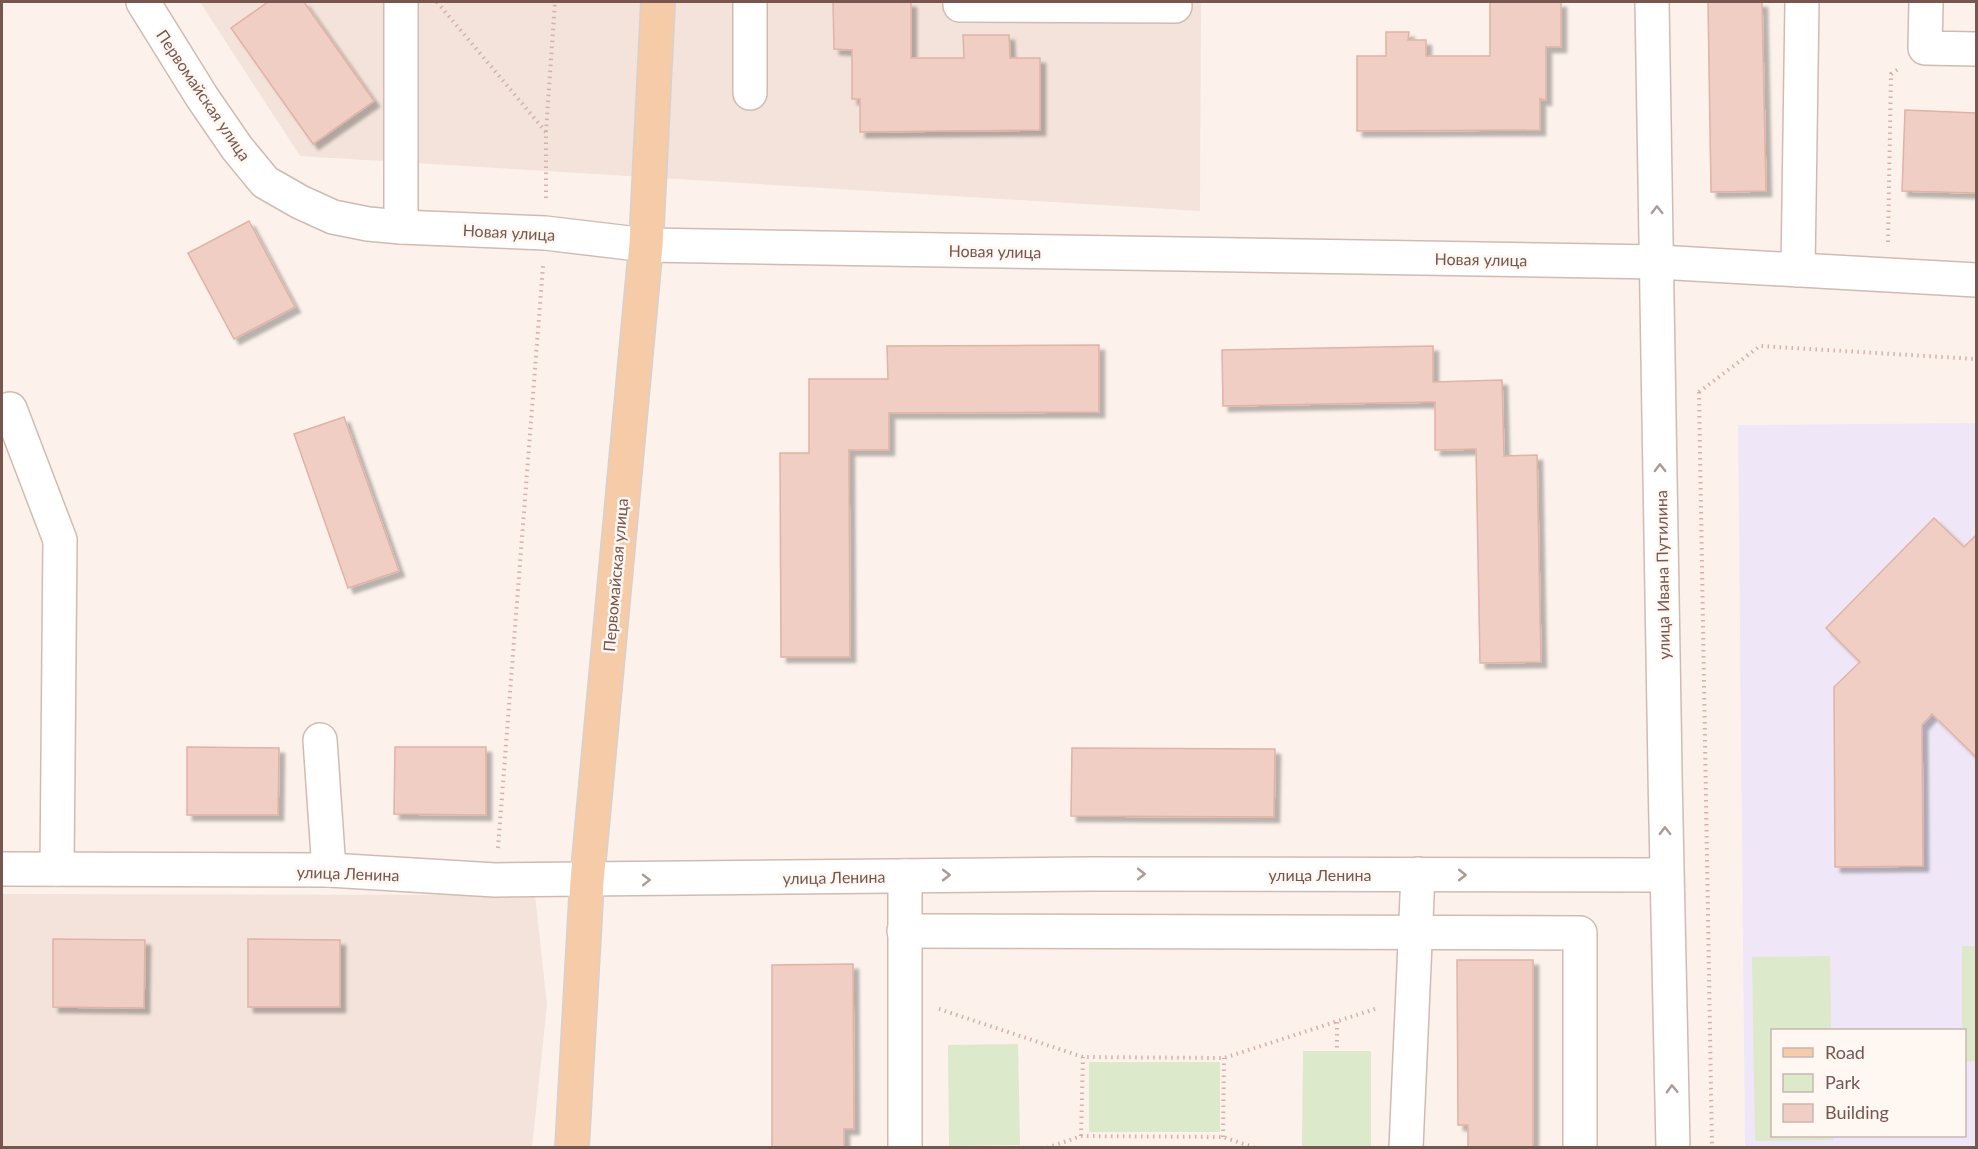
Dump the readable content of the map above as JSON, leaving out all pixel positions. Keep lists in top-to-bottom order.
{
  "streets": {
    "main road": ["Первомайская улица"],
    "street": ["Новая улица", "улица Ивана Путилина", "улица Ленина"]
  },
  "crossings": [
    ["Первомайская улица", "Новая улица"],
    ["Первомайская улица", "улица Ленина"],
    ["Новая улица", "улица Ивана Путилина"],
    ["улица Ивана Путилина", "улица Ленина"]
  ],
  "legend": ["Road", "Park", "Building"]
}
